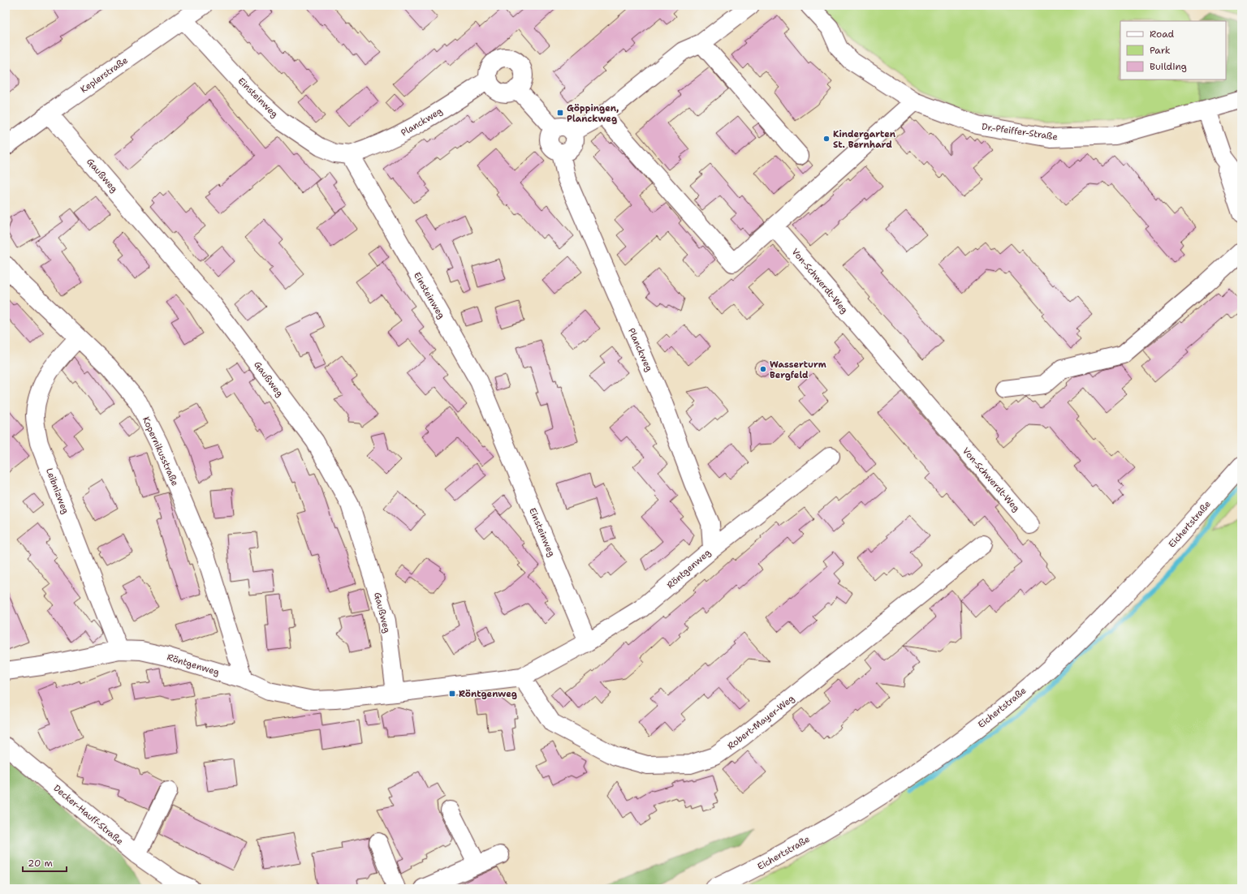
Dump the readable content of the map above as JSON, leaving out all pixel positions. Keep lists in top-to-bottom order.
{
  "streets": {
    "street": [
      "Keplerstraße",
      "Einsteinweg",
      "Planckweg",
      "Dr.-Pfeiffer-Straße",
      "Gaußweg",
      "Von-Schwerdt-Weg",
      "Kopernikusstraße",
      "Leibnizweg",
      "Eichertstraße",
      "Röntgenweg",
      "Robert-Mayer-Weg",
      "Decker-Hauff-Straße"
    ]
  },
  "crossings": [
    ["Keplerstraße", "Einsteinweg"],
    ["Keplerstraße", "Gaußweg"],
    ["Einsteinweg", "Planckweg"],
    ["Einsteinweg", "Röntgenweg"],
    ["Planckweg", "Röntgenweg"],
    ["Gaußweg", "Röntgenweg"],
    ["Kopernikusstraße", "Leibnizweg"],
    ["Kopernikusstraße", "Röntgenweg"],
    ["Leibnizweg", "Röntgenweg"],
    ["Röntgenweg", "Robert-Mayer-Weg"]
  ],
  "places": {
    "transit": ["Göppingen, Planckweg", "Röntgenweg"],
    "other": ["Kindergarten St. Bernhard", "Wasserturm Bergfeld"]
  },
  "legend": ["Road", "Park", "Building"],
  "scale_bar": "20 m"
}
